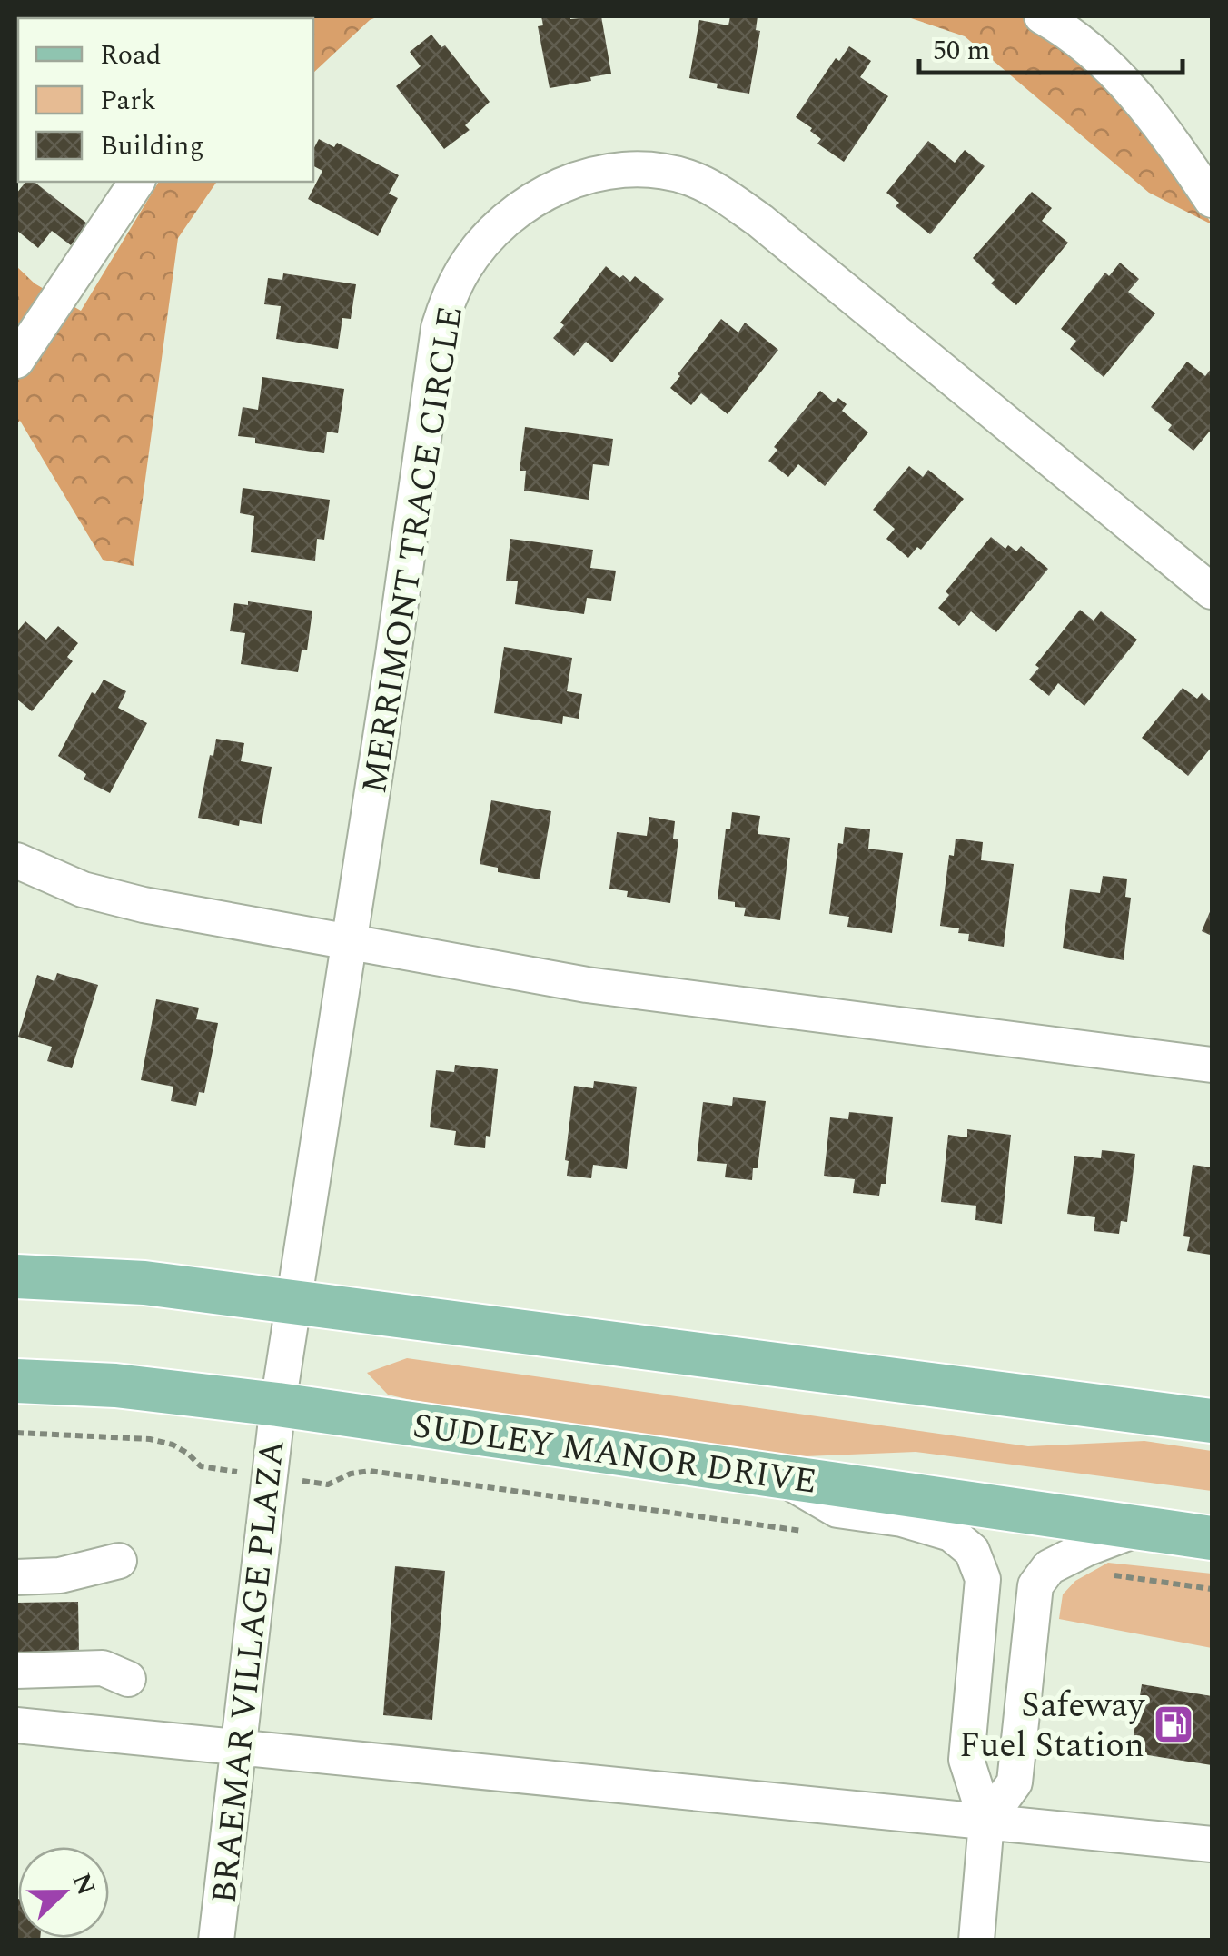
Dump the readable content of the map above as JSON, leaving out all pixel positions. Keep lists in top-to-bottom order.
{
  "streets": {
    "main road": ["SUDLEY MANOR DRIVE"],
    "street": ["MERRIMONT TRACE CIRCLE", "BRAEMAR VILLAGE PLAZA"]
  },
  "crossings": [
    ["MERRIMONT TRACE CIRCLE", "SUDLEY MANOR DRIVE"],
    ["MERRIMONT TRACE CIRCLE", "BRAEMAR VILLAGE PLAZA"],
    ["SUDLEY MANOR DRIVE", "BRAEMAR VILLAGE PLAZA"]
  ],
  "places": {
    "fuel station": ["Safeway Fuel Station"]
  },
  "legend": ["Road", "Park", "Building"],
  "scale_bar": "50 m",
  "north": "right"
}
